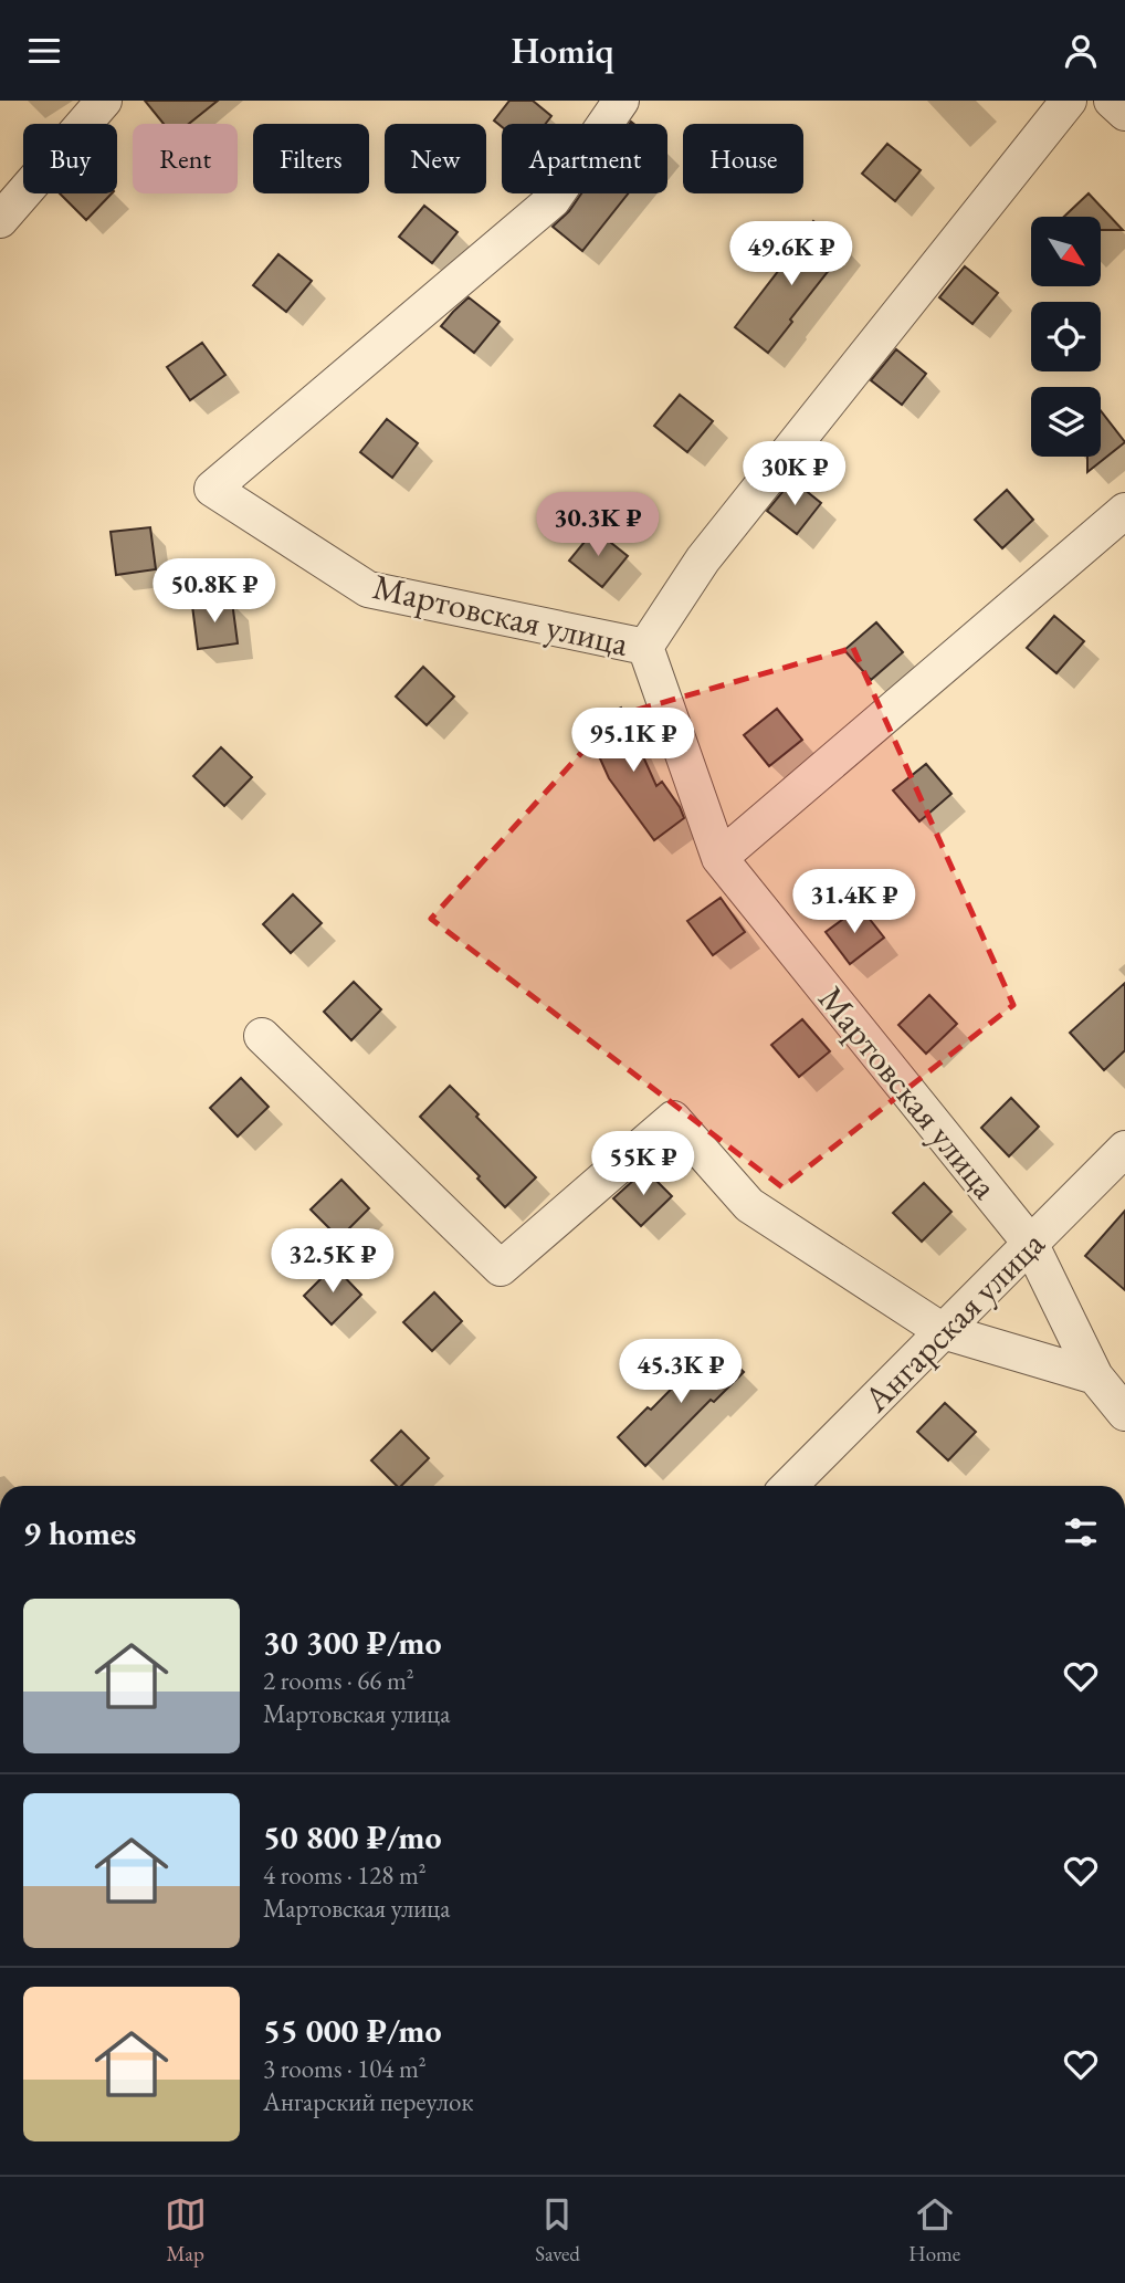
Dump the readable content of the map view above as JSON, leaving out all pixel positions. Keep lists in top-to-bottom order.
{
  "streets": {
    "street": ["Мартовская улица", "Ангарская улица"]
  },
  "crossings": [
    ["Мартовская улица", "Ангарская улица"]
  ],
  "north": "bottom right",
  "page": {
    "header": "Homiq",
    "chip": [
      "Buy",
      "Rent",
      "Filters",
      "New",
      "Apartment",
      "House"
    ],
    "price": [
      "49.6K ₽",
      "30K ₽",
      "30.3K ₽",
      "50.8K ₽",
      "95.1K ₽",
      "31.4K ₽",
      "55K ₽",
      "32.5K ₽",
      "45.3K ₽"
    ],
    "heading": "9 homes",
    "list": [
      {
        "name": "30 300 ₽/mo",
        "note": "2 rooms · 66 m² · Мартовская улица"
      },
      {
        "name": "50 800 ₽/mo",
        "note": "4 rooms · 128 m² · Мартовская улица"
      },
      {
        "name": "55 000 ₽/mo",
        "note": "3 rooms · 104 m² · Ангарский переулок"
      }
    ],
    "tabs": ["Map", "Saved", "Home"]
  }
}
